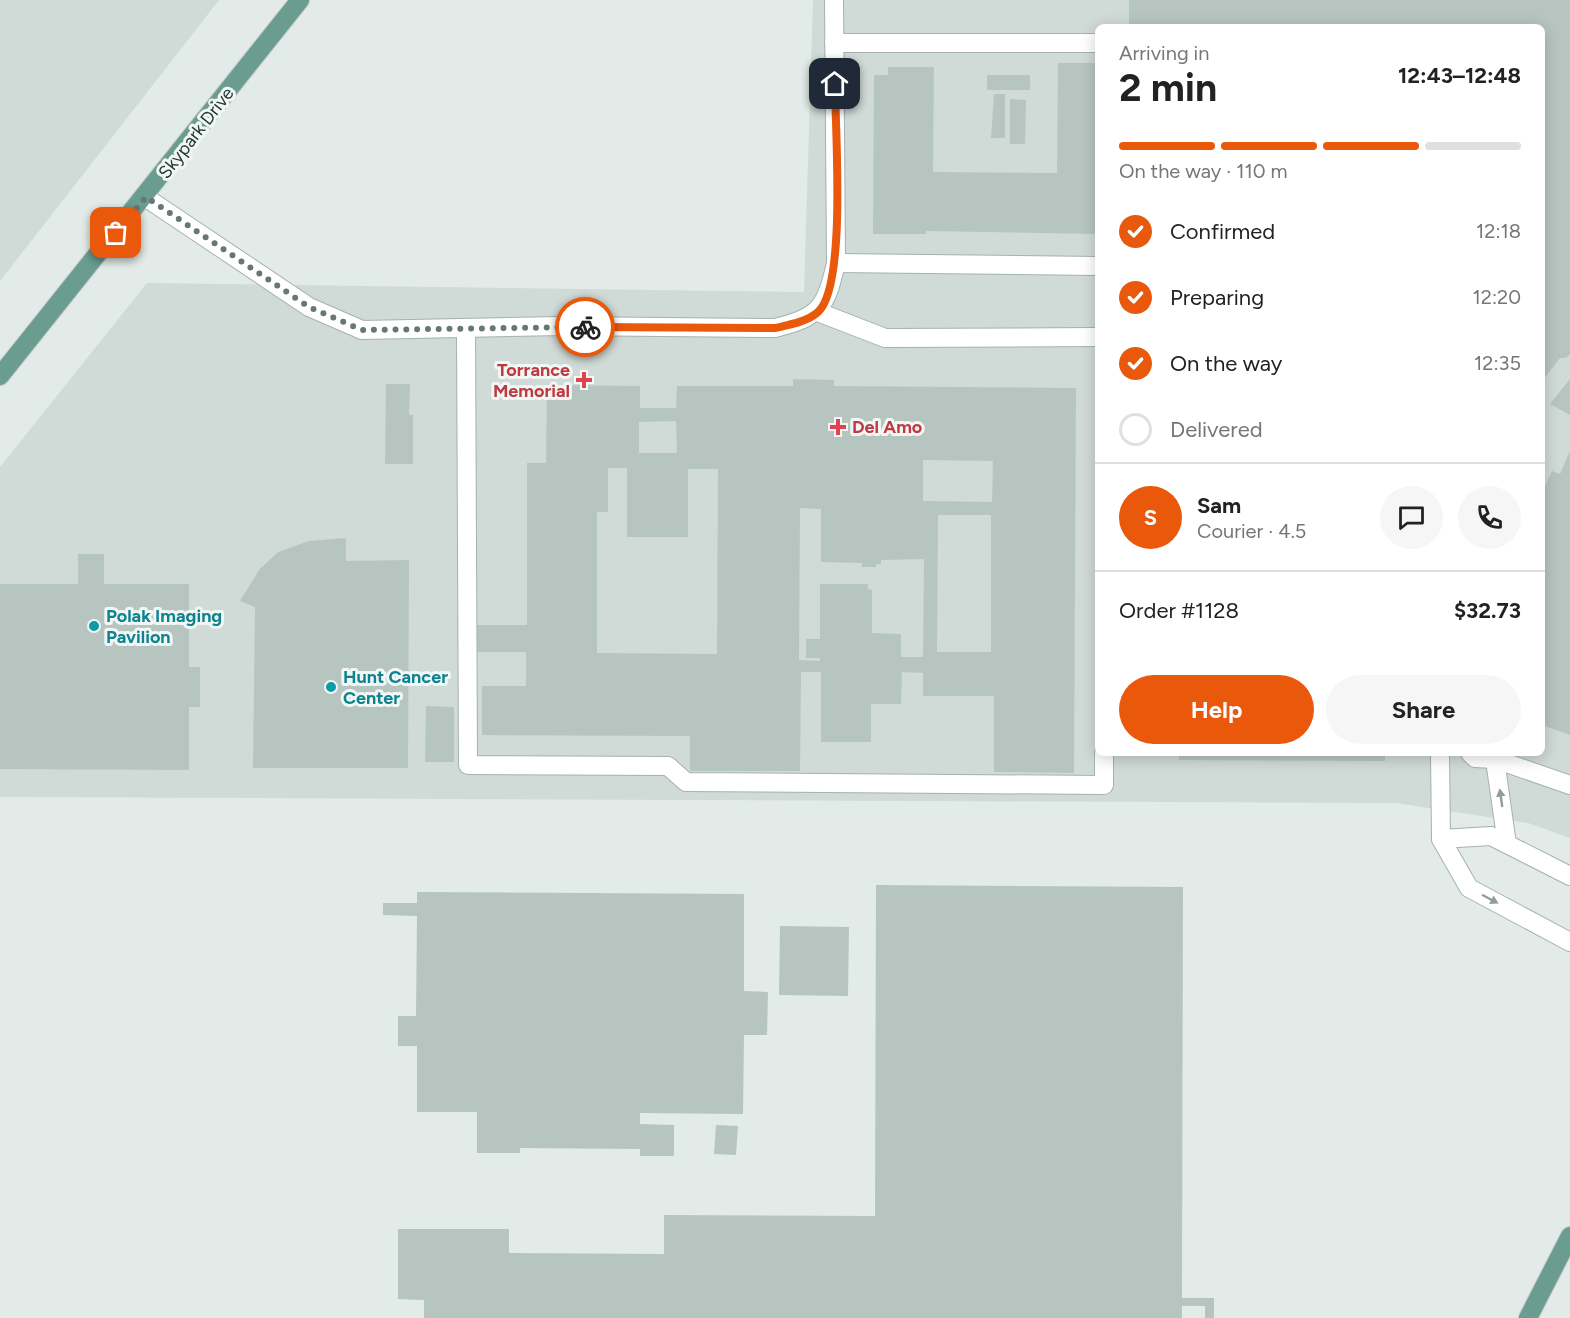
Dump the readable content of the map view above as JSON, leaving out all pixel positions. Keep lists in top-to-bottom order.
{
  "streets": {
    "main road": ["Skypark Drive"]
  },
  "places": {
    "health": ["Torrance Memorial", "Del Amo"],
    "other": ["Polak Imaging Pavilion", "Hunt Cancer Center"]
  },
  "page": {
    "heading": ["2 min", "Arriving in", "12:43–12:48"],
    "panel": [
      "Sam",
      "Courier · 4.5",
      "Order #1128",
      "$32.73"
    ],
    "bar": "On the way · 110 m",
    "list": [
      ["Confirmed", "12:18"],
      ["Preparing", "12:20"],
      ["On the way", "12:35"],
      "Delivered"
    ],
    "round": "S",
    "buttons": ["Help", "Share"]
  }
}
